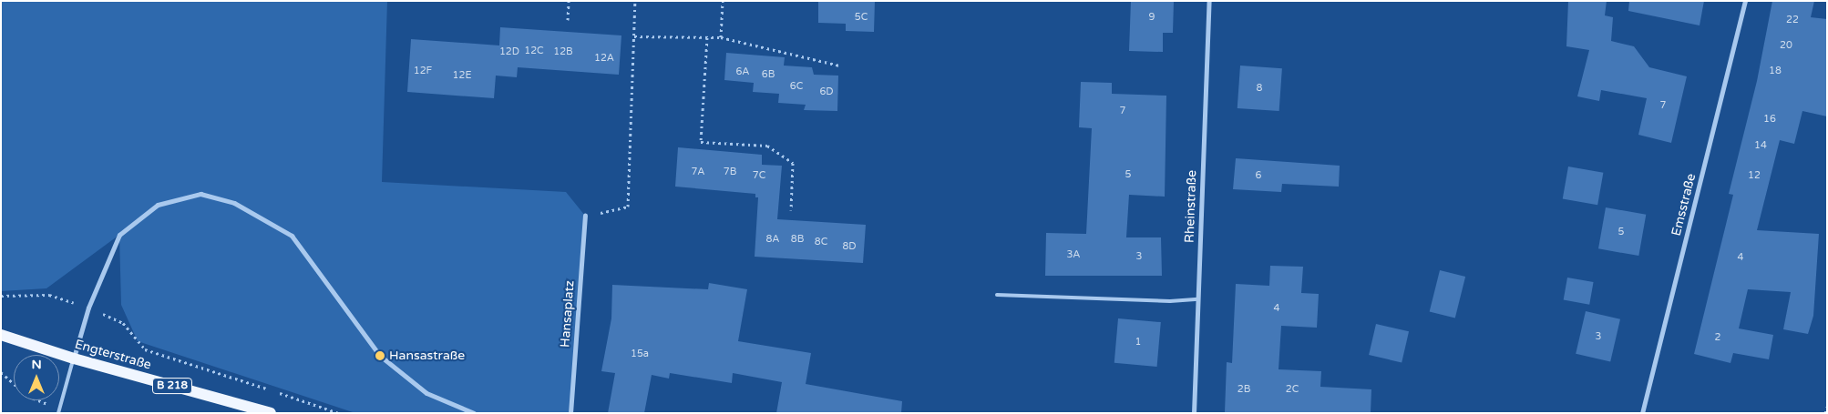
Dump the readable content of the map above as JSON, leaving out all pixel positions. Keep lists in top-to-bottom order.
{
  "streets": {
    "main road": ["Engterstraße", "B 218"],
    "street": ["Emsstraße", "Rheinstraße", "Hansaplatz"]
  },
  "places": ["Hansastraße"],
  "house_numbers": [
    "5C",
    "9",
    "22",
    "20",
    "12C",
    "12D",
    "12B",
    "12A",
    "12F",
    "18",
    "6A",
    "6B",
    "12E",
    "6C",
    "8",
    "6D",
    "7",
    "7",
    "16",
    "14",
    "7A",
    "7B",
    "5",
    "7C",
    "6",
    "12",
    "5",
    "8A",
    "8B",
    "8C",
    "8D",
    "3A",
    "3",
    "4",
    "4",
    "3",
    "2",
    "1",
    "15a",
    "2B",
    "2C"
  ],
  "north": "top"
}
